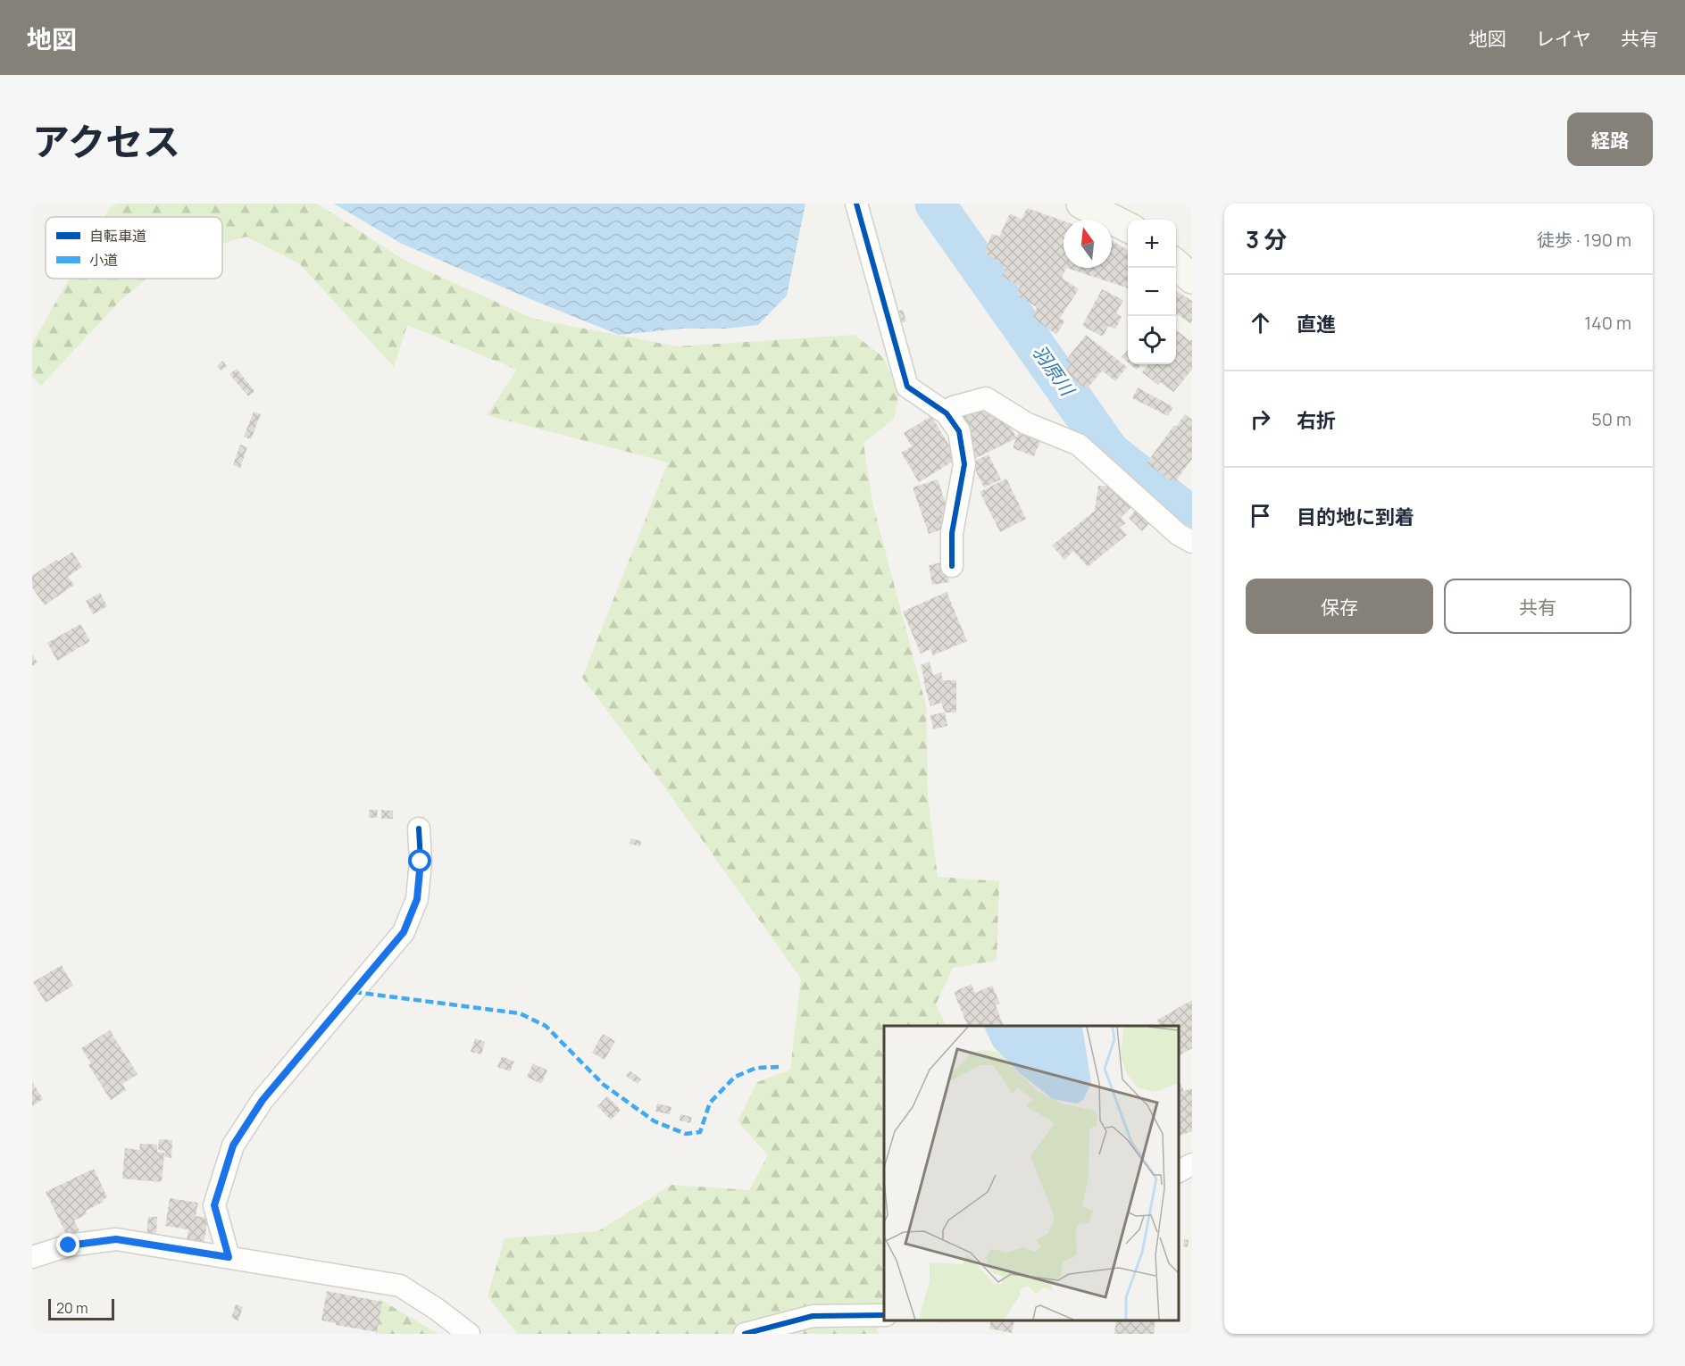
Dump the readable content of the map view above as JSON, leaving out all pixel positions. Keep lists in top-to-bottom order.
{
  "water": ["羽原川"],
  "legend": ["自転車道", "小道"],
  "scale_bar": "20 m",
  "north": "top",
  "page": {
    "header": "地図",
    "nav": ["地図", "レイヤ", "共有"],
    "title": "アクセス",
    "buttons": [
      "経路",
      ["保存", "共有"]
    ],
    "heading": ["3 分", "徒歩 · 190 m"],
    "map_buttons": ["+", "−"],
    "list": [
      ["直進", "140 m"],
      ["右折", "50 m"],
      "目的地に到着"
    ],
    "scale": "20 m"
  }
}
